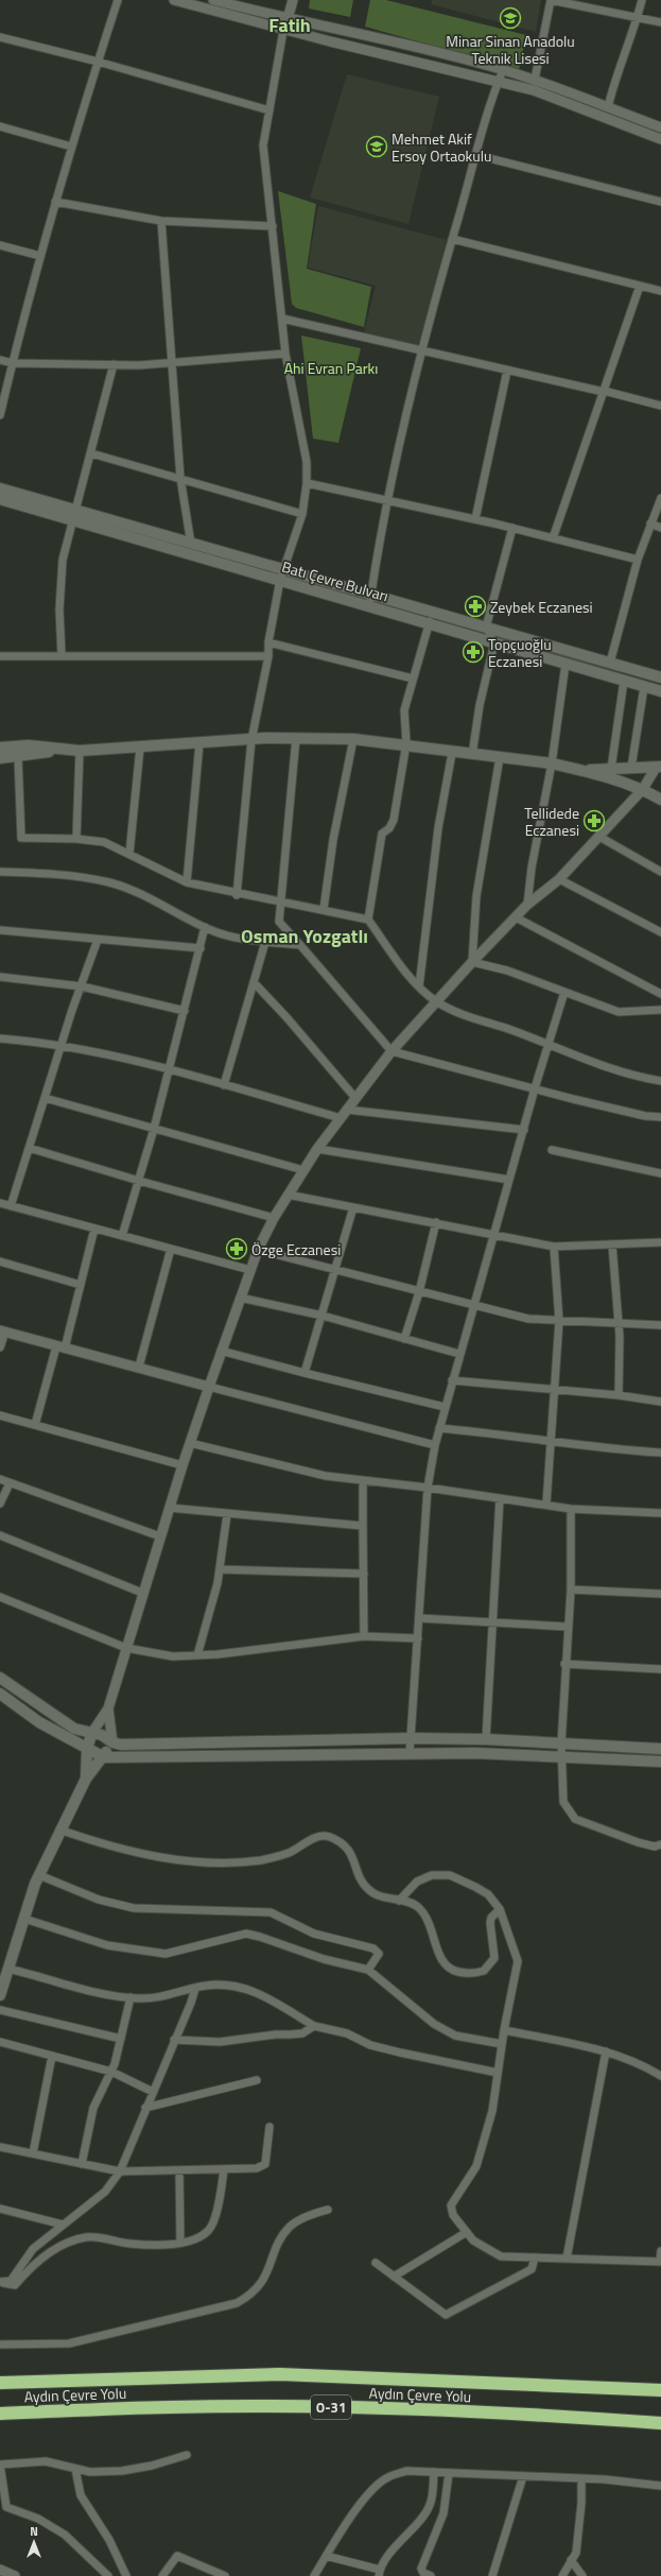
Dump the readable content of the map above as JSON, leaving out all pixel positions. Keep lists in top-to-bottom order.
{
  "streets": {
    "highway": ["Aydın Çevre Yolu", "O-31"],
    "main road": ["Batı Çevre Bulvarı"]
  },
  "districts": ["Fatih", "Osman Yozgatlı"],
  "parks": ["Ahi Evran Parkı"],
  "places": {
    "school or university": ["Minar Sinan Anadolu Teknik Lisesi", "Mehmet Akif Ersoy Ortaokulu"],
    "pharmacy": [
      "Zeybek Eczanesi",
      "Topçuoğlu Eczanesi",
      "Tellidede Eczanesi",
      "Özge Eczanesi"
    ]
  },
  "north": "top"
}
